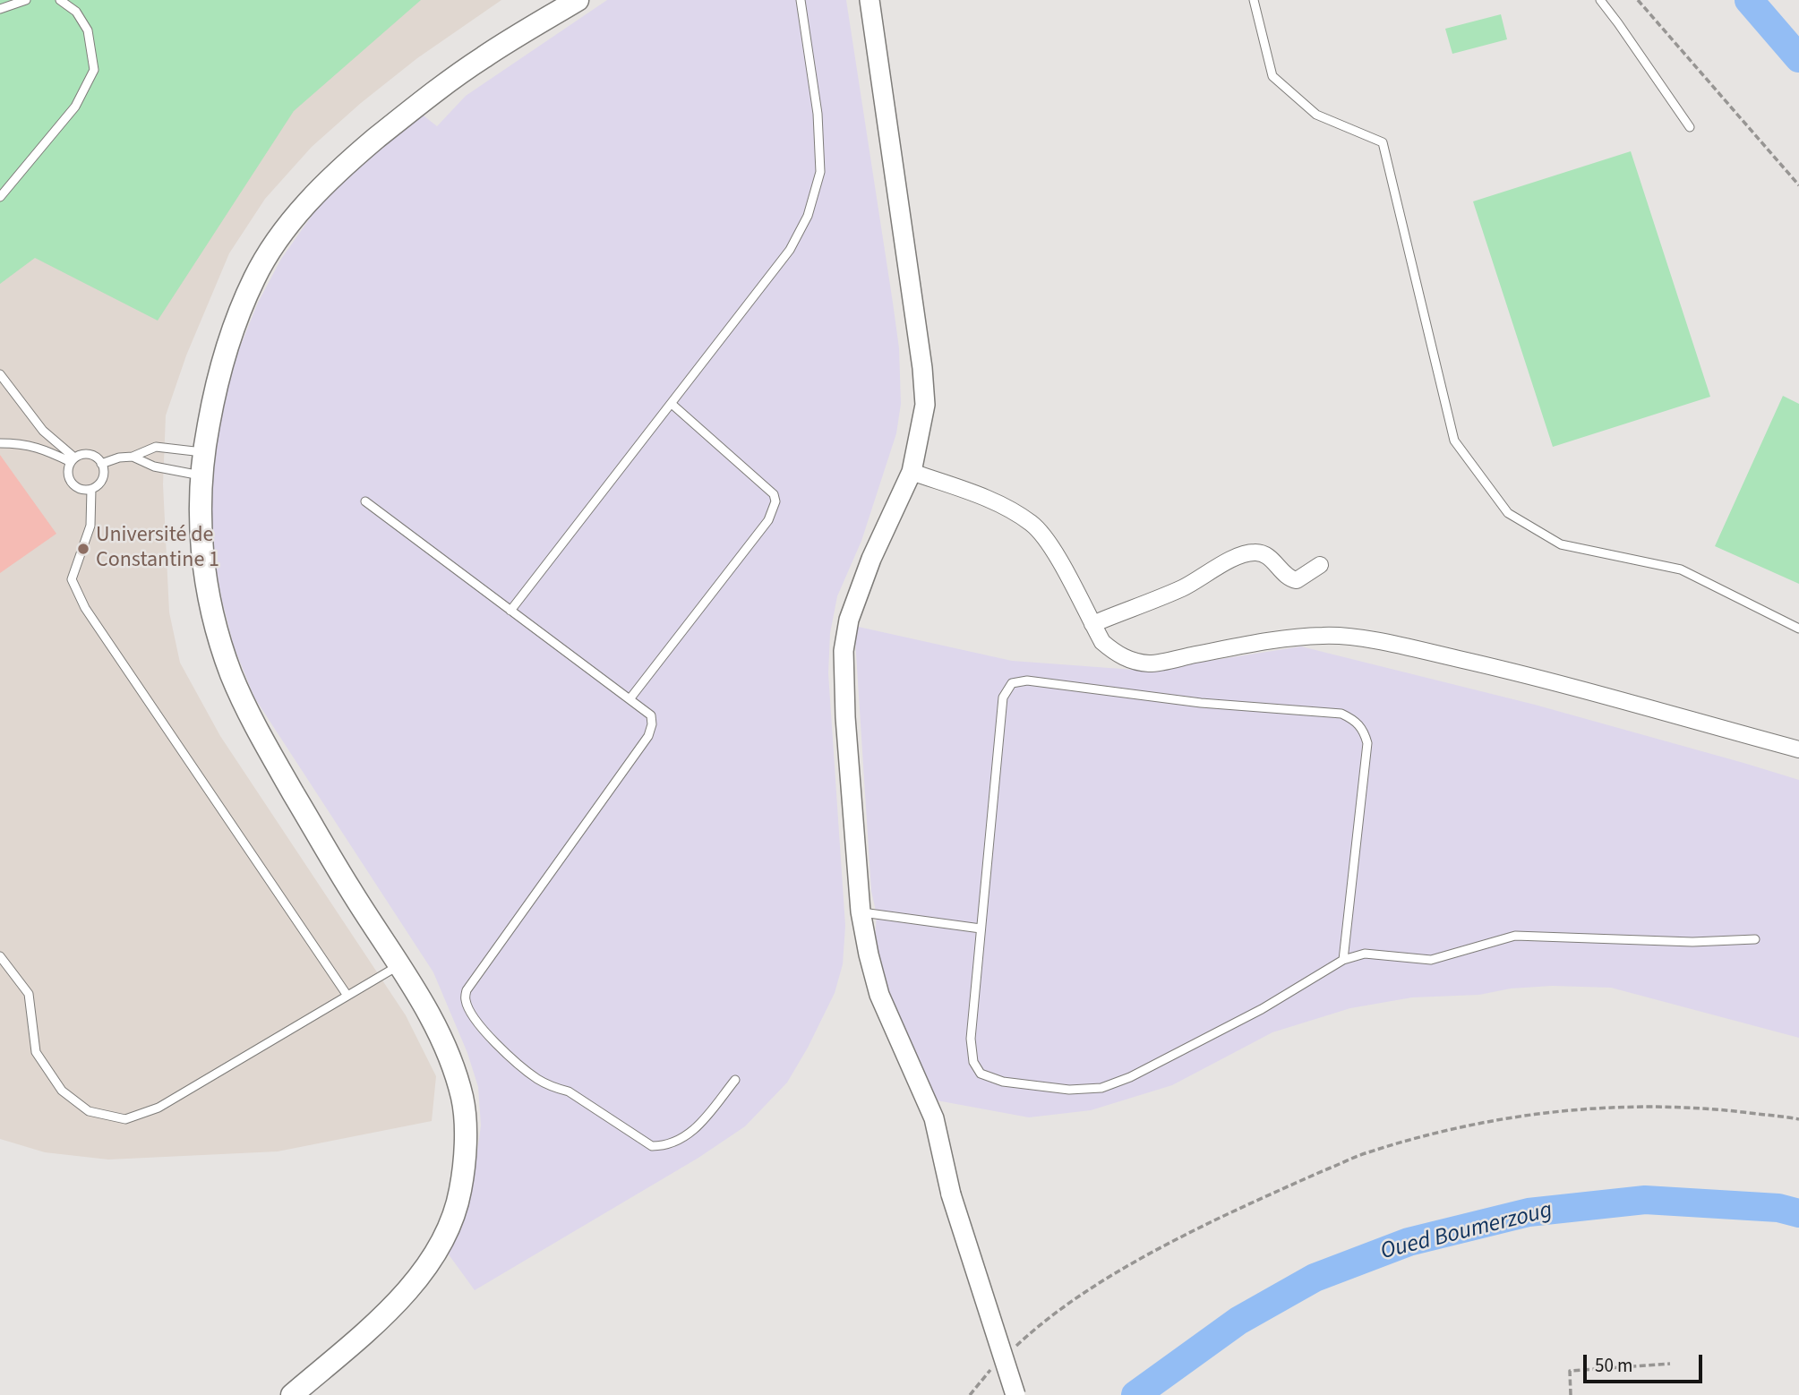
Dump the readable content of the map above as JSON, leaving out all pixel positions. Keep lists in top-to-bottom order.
{
  "water": ["Oued Boumerzoug"],
  "places": ["Université de Constantine 1"],
  "scale_bar": "50 m"
}
